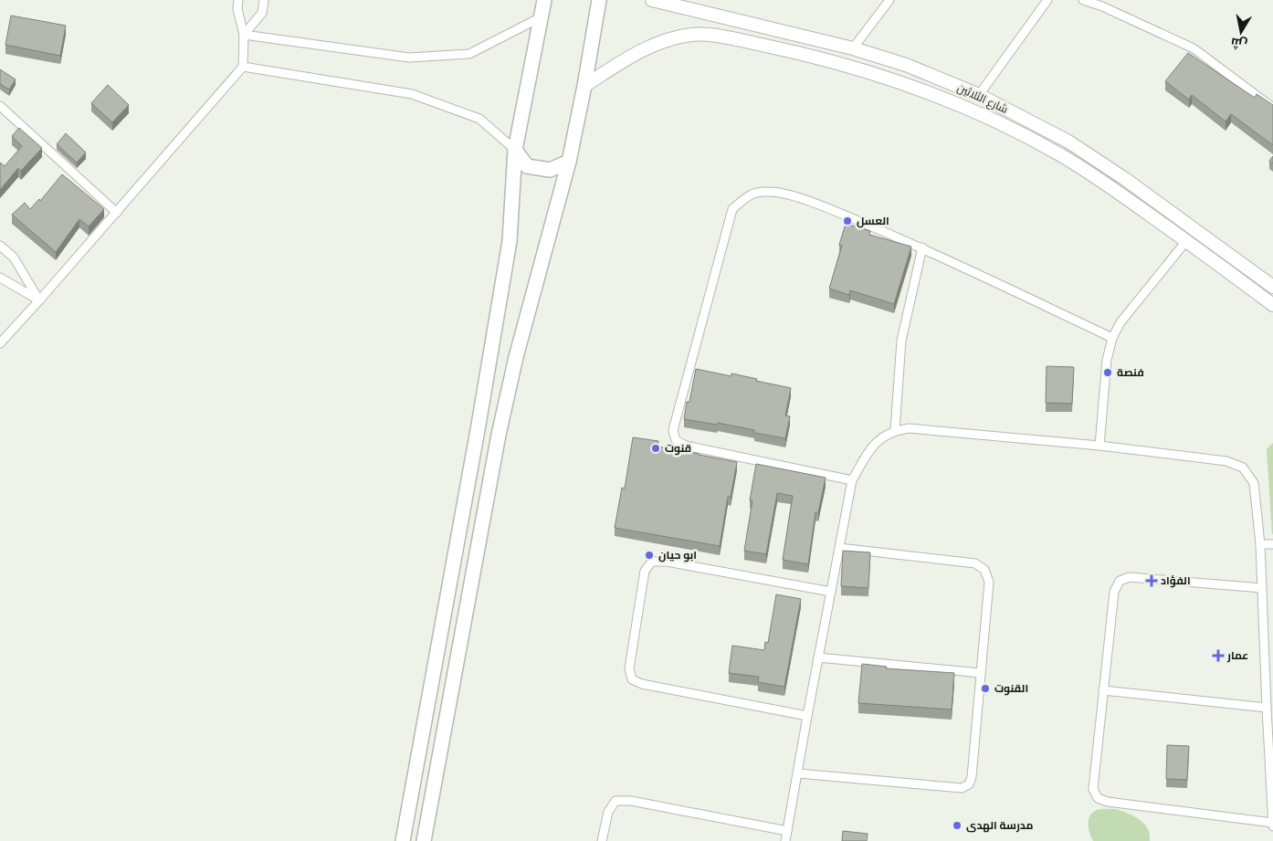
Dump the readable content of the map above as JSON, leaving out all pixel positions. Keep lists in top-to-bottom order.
{
  "streets": {
    "main road": ["شارع الثلاثين"]
  },
  "places": {
    "other": [
      "العسل",
      "فنصة",
      "قنوت",
      "ابو حيان",
      "القنوت",
      "مدرسة الهدى"
    ],
    "health": ["الفؤاد", "عمار"]
  },
  "north": "bottom"
}
